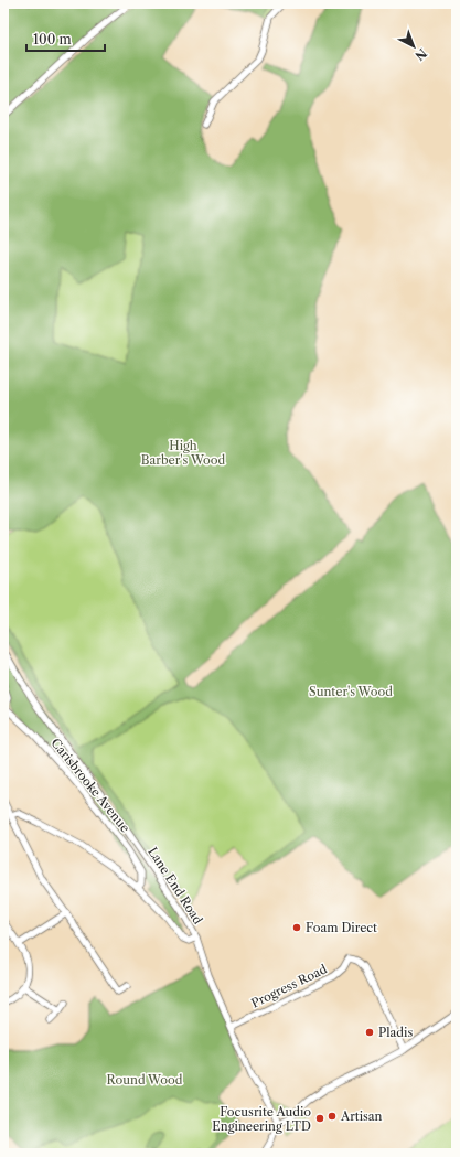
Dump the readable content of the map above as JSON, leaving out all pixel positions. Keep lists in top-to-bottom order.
{
  "streets": {
    "street": ["Carisbrooke Avenue", "Lane End Road", "Progress Road"]
  },
  "crossings": [
    ["Lane End Road", "Progress Road"]
  ],
  "parks": ["High Barber's Wood", "Sunter's Wood", "Round Wood"],
  "places": [
    "Foam Direct",
    "Pladis",
    "Artisan",
    "Focusrite Audio Engineering LTD"
  ],
  "scale_bar": "100 m",
  "north": "bottom right"
}
